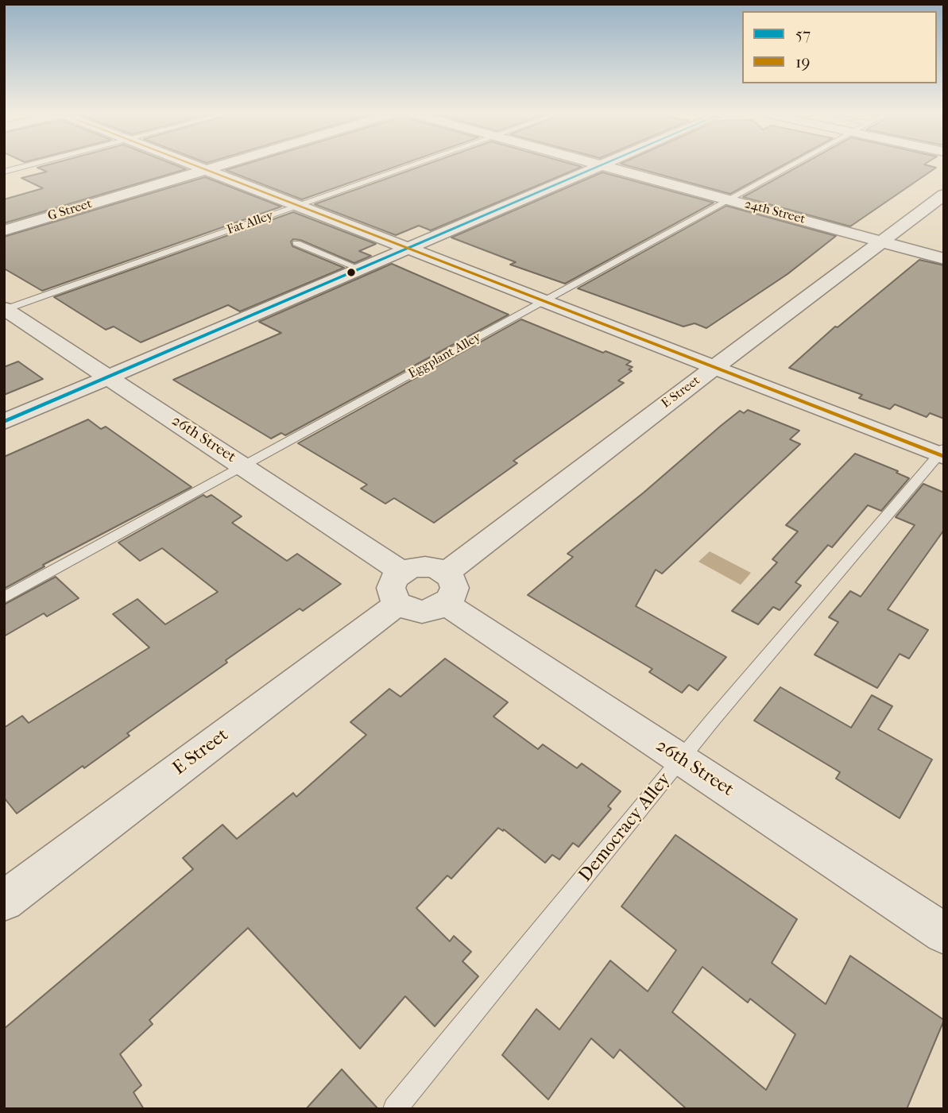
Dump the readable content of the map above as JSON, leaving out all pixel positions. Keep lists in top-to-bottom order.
{
  "streets": {
    "street": [
      "G Street",
      "24th Street",
      "E Street",
      "26th Street"
    ],
    "lane": ["Fat Alley", "Eggplant Alley", "Democracy Alley"]
  },
  "crossings": [
    ["24th Street", "Eggplant Alley"],
    ["24th Street", "E Street"],
    ["Fat Alley", "26th Street"],
    ["Eggplant Alley", "26th Street"],
    ["E Street", "26th Street"],
    ["26th Street", "Democracy Alley"]
  ],
  "lines": ["transit line 57", "transit line 19"],
  "legend": ["57", "19"]
}
